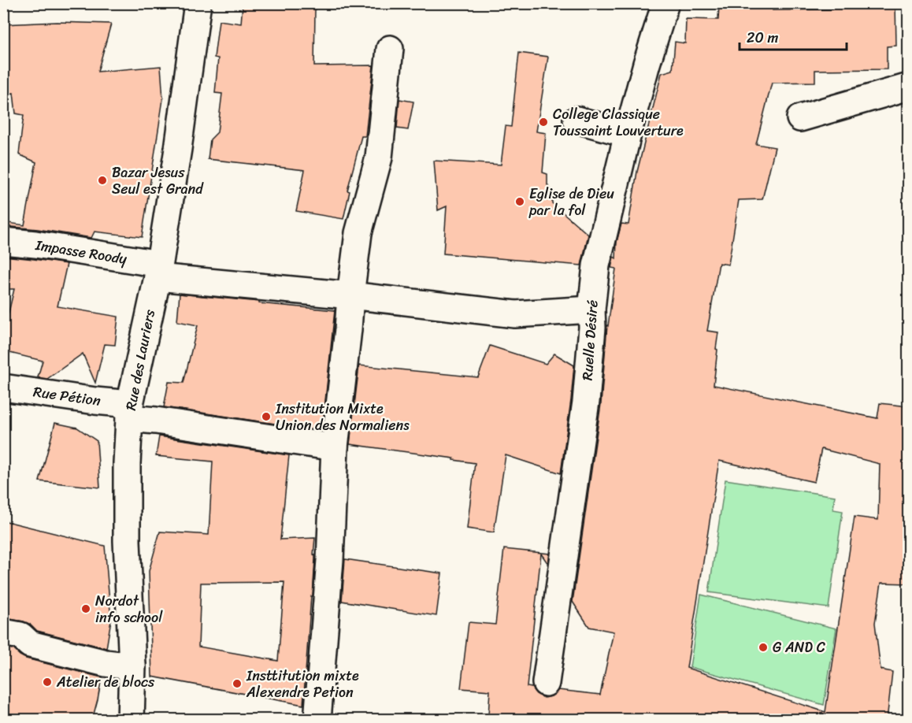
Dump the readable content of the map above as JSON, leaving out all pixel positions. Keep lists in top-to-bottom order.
{
  "streets": {
    "street": [
      "Impasse Roody",
      "Ruelle Désiré",
      "Rue des Lauriers",
      "Rue Pétion"
    ]
  },
  "crossings": [
    ["Impasse Roody", "Ruelle Désiré"],
    ["Impasse Roody", "Rue des Lauriers"],
    ["Rue des Lauriers", "Rue Pétion"]
  ],
  "places": [
    "College Classique Toussaint Louverture",
    "Bazar Jesus Seul est Grand",
    "Eglise de Dieu par la fol",
    "Institution Mixte Union des Normaliens",
    "Nordot info school",
    "G AND C",
    "Atelier de blocs",
    "Insttitution mixte Alexendre Petion"
  ],
  "scale_bar": "20 m"
}
